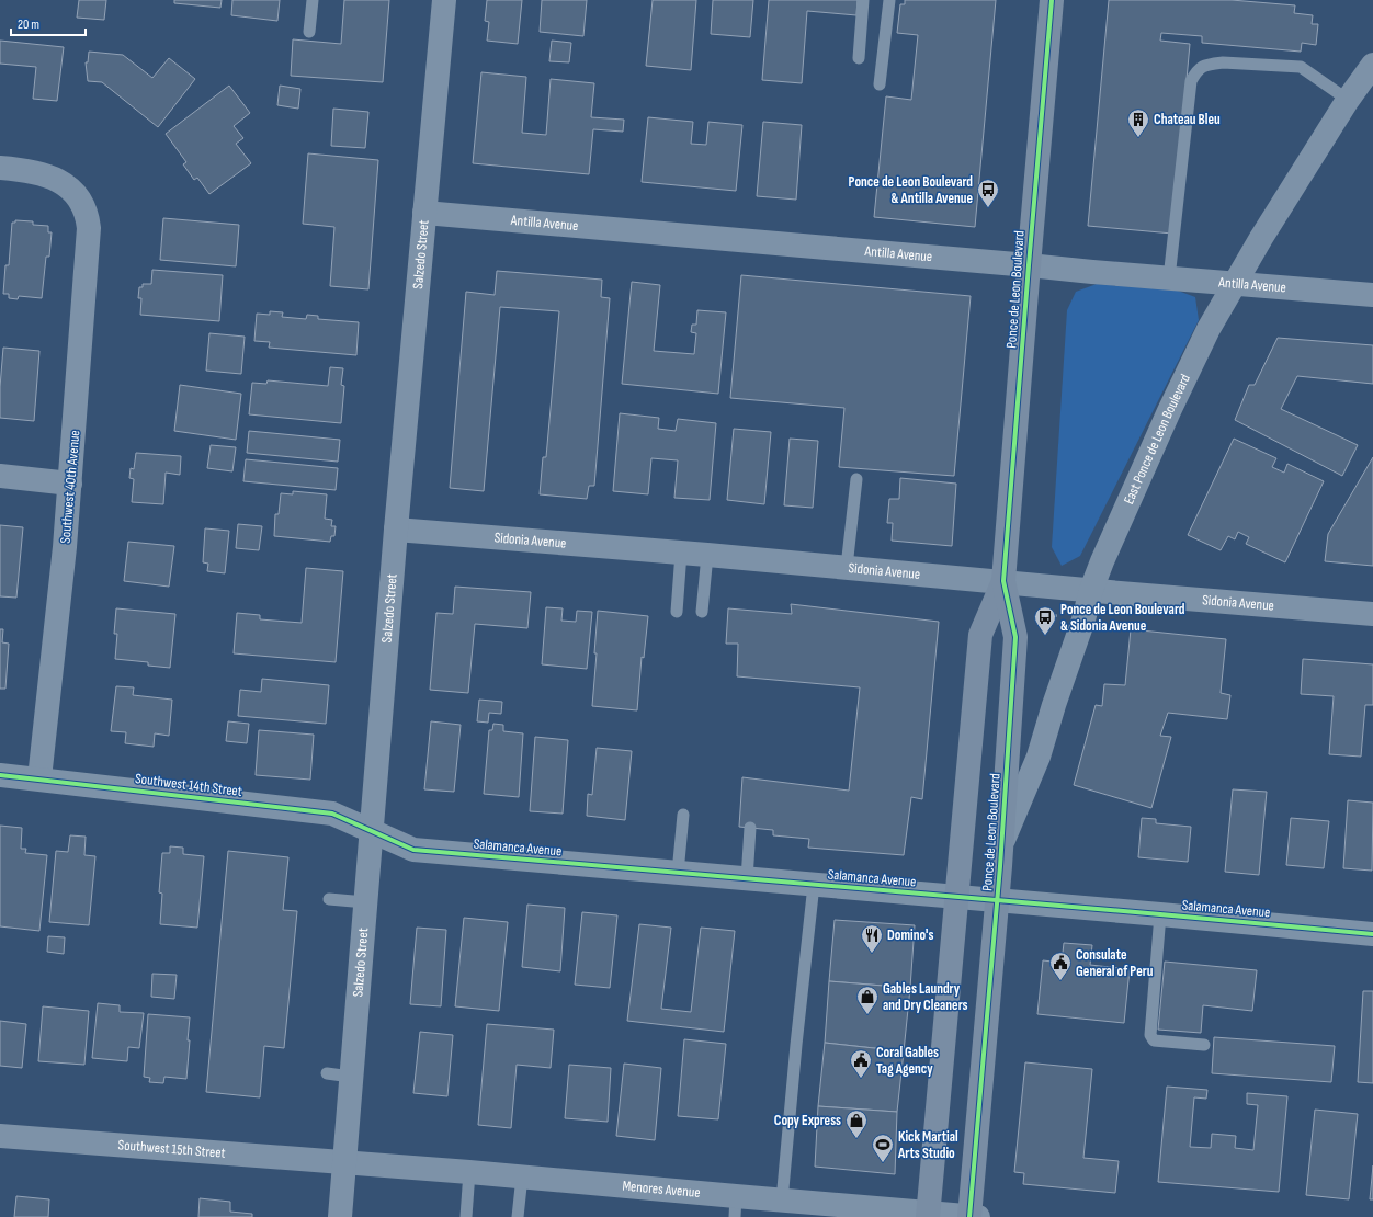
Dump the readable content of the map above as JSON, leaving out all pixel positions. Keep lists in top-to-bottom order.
{
  "streets": {
    "street": [
      "Antilla Avenue",
      "Salzedo Street",
      "Ponce de Leon Boulevard",
      "East Ponce de Leon Boulevard",
      "Southwest 40th Avenue",
      "Sidonia Avenue",
      "Southwest 14th Street",
      "Salamanca Avenue",
      "Southwest 15th Street",
      "Menores Avenue"
    ]
  },
  "crossings": [
    ["Antilla Avenue", "Salzedo Street"],
    ["Antilla Avenue", "Ponce de Leon Boulevard"],
    ["Antilla Avenue", "East Ponce de Leon Boulevard"],
    ["Salzedo Street", "Sidonia Avenue"],
    ["Salzedo Street", "Southwest 14th Street"],
    ["Salzedo Street", "Salamanca Avenue"],
    ["Salzedo Street", "Southwest 15th Street"],
    ["Salzedo Street", "Menores Avenue"],
    ["Ponce de Leon Boulevard", "East Ponce de Leon Boulevard"],
    ["Ponce de Leon Boulevard", "Sidonia Avenue"],
    ["Ponce de Leon Boulevard", "Salamanca Avenue"],
    ["Ponce de Leon Boulevard", "Menores Avenue"],
    ["East Ponce de Leon Boulevard", "Sidonia Avenue"],
    ["Southwest 40th Avenue", "Southwest 14th Street"],
    ["Southwest 14th Street", "Salamanca Avenue"],
    ["Southwest 15th Street", "Menores Avenue"]
  ],
  "places": {
    "building": ["Chateau Bleu"],
    "bus stop": ["Ponce de Leon Boulevard & Antilla Avenue", "Ponce de Leon Boulevard & Sidonia Avenue"],
    "restaurant": ["Domino's"],
    "public building": ["Consulate General of Peru", "Coral Gables Tag Agency"],
    "shop": ["Gables Laundry and Dry Cleaners", "Copy Express"],
    "sports": ["Kick Martial Arts Studio"]
  },
  "scale_bar": "20 m"
}
